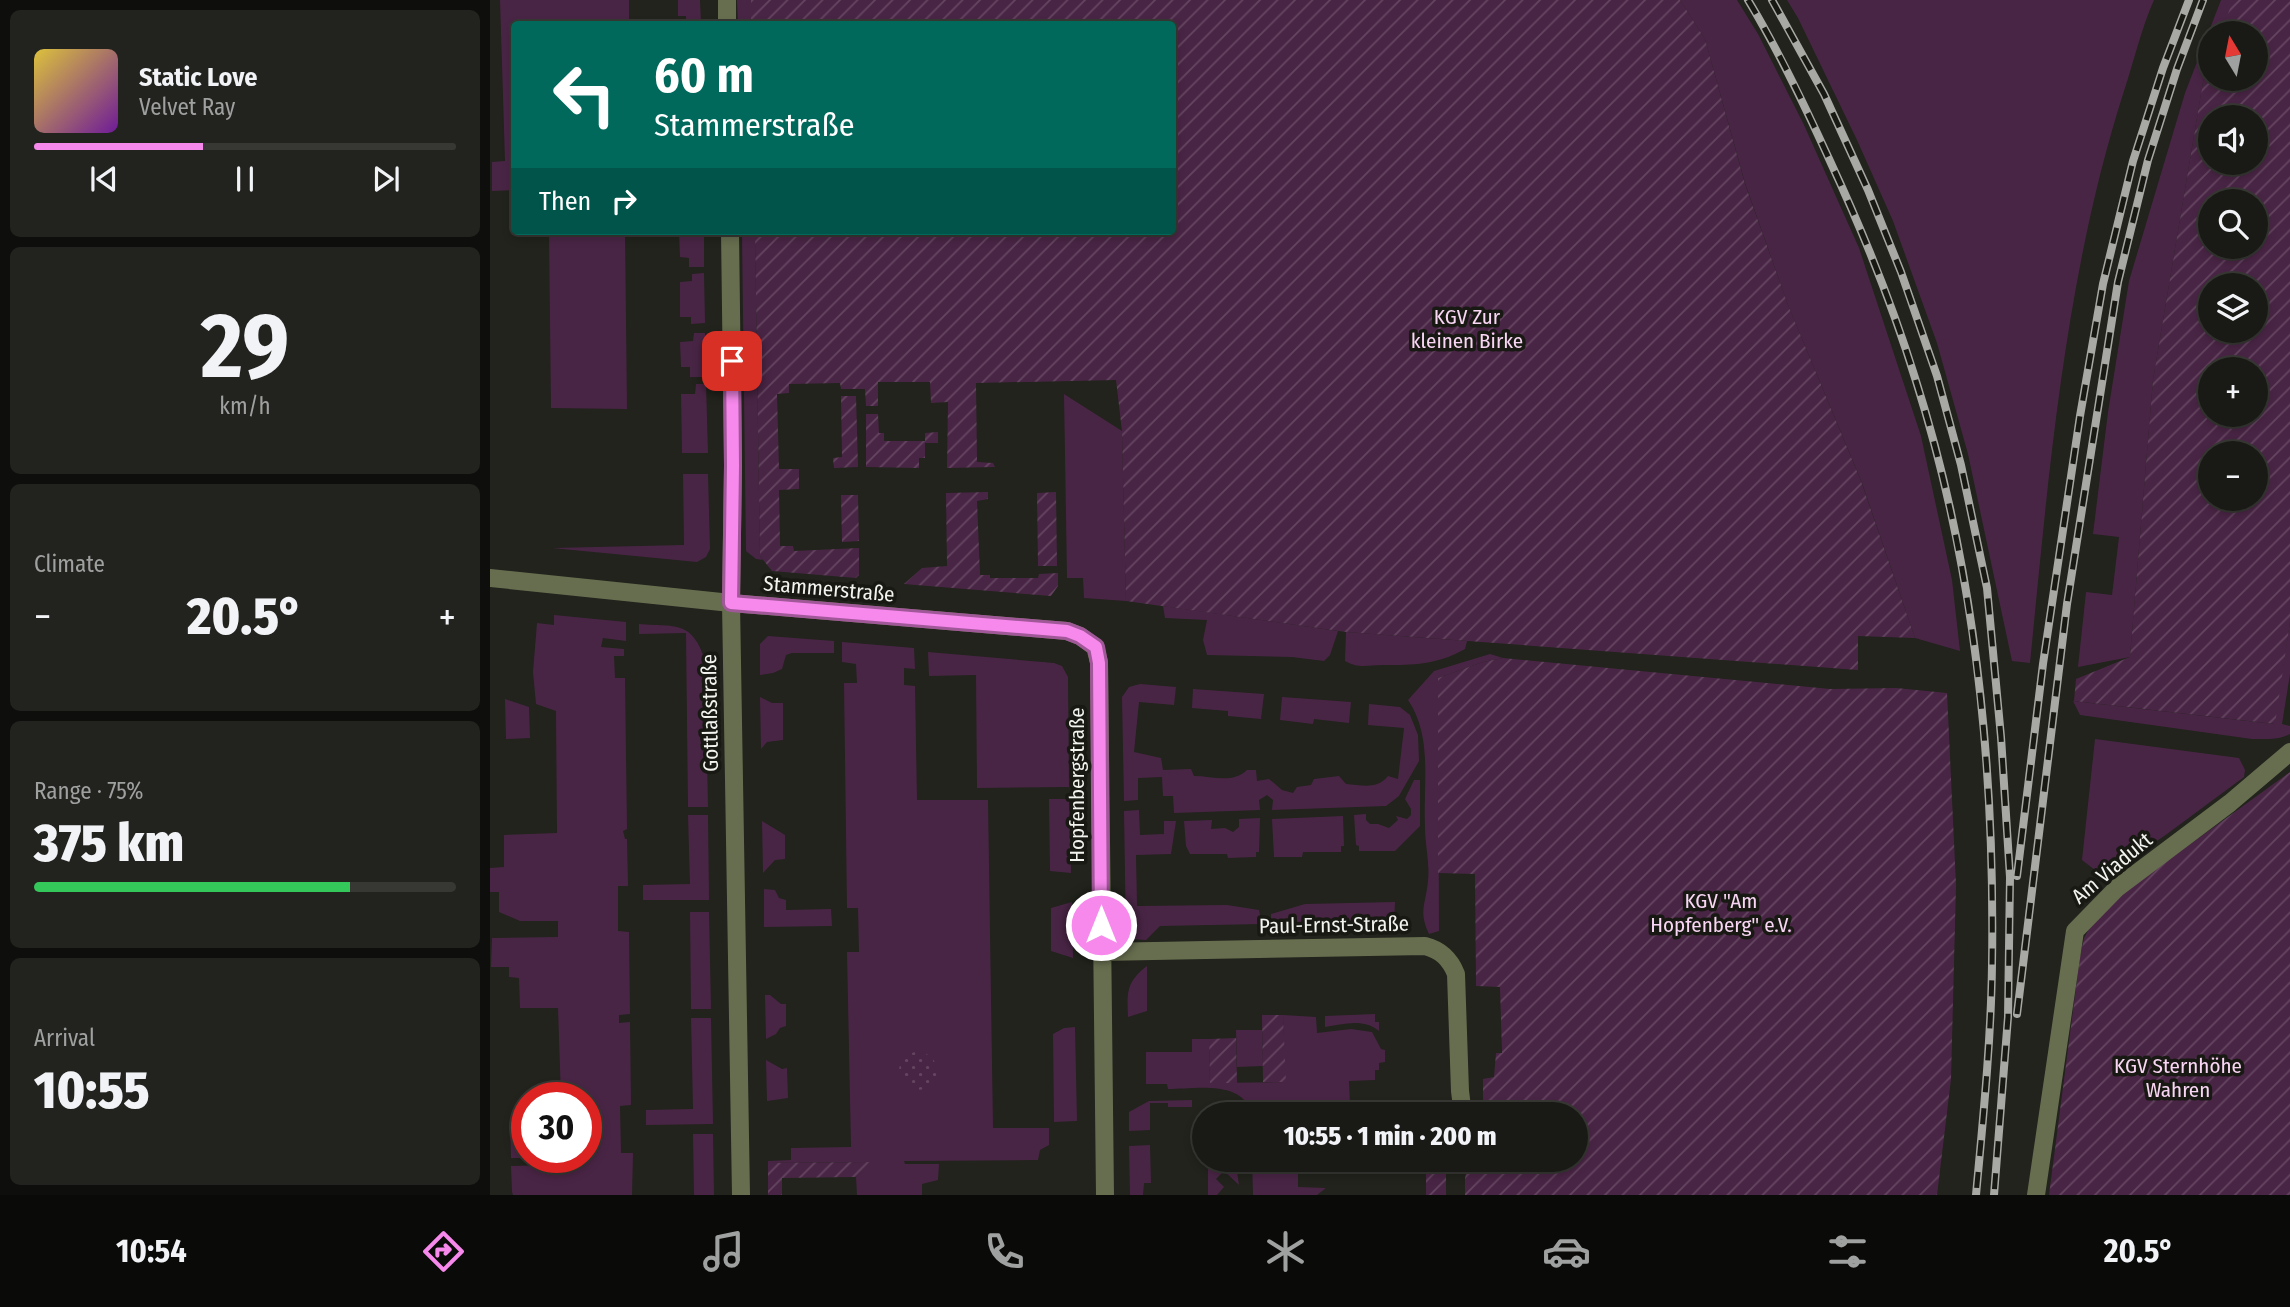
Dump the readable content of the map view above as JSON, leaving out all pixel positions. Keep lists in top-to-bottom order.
{
  "streets": {
    "street": [
      "Stammerstraße",
      "Gottlaßstraße",
      "Hopfenbergstraße",
      "Am Viadukt",
      "Paul-Ernst-Straße"
    ]
  },
  "crossings": [
    ["Stammerstraße", "Gottlaßstraße"],
    ["Stammerstraße", "Hopfenbergstraße"],
    ["Hopfenbergstraße", "Paul-Ernst-Straße"]
  ],
  "parks": ["KGV Zur kleinen Birke", "KGV \"Am Hopfenberg\" e.V.", "KGV Sternhöhe Wahren"],
  "north": "top",
  "page": {
    "map_buttons": ["+", "−"],
    "turn": ["60 m", "Stammerstraße"],
    "song": ["Static Love", "Velvet Ray"],
    "then": "Then",
    "tile": [
      ["29", "km/h"],
      "Climate",
      ["Range · 75%", "375 km"],
      ["Arrival", "10:55"]
    ],
    "heat": ["−", "20.5°", "+"],
    "limit": "30",
    "trip": "10:55 · 1 min · 200 m",
    "tabs": ["10:54", "20.5°"]
  }
}
